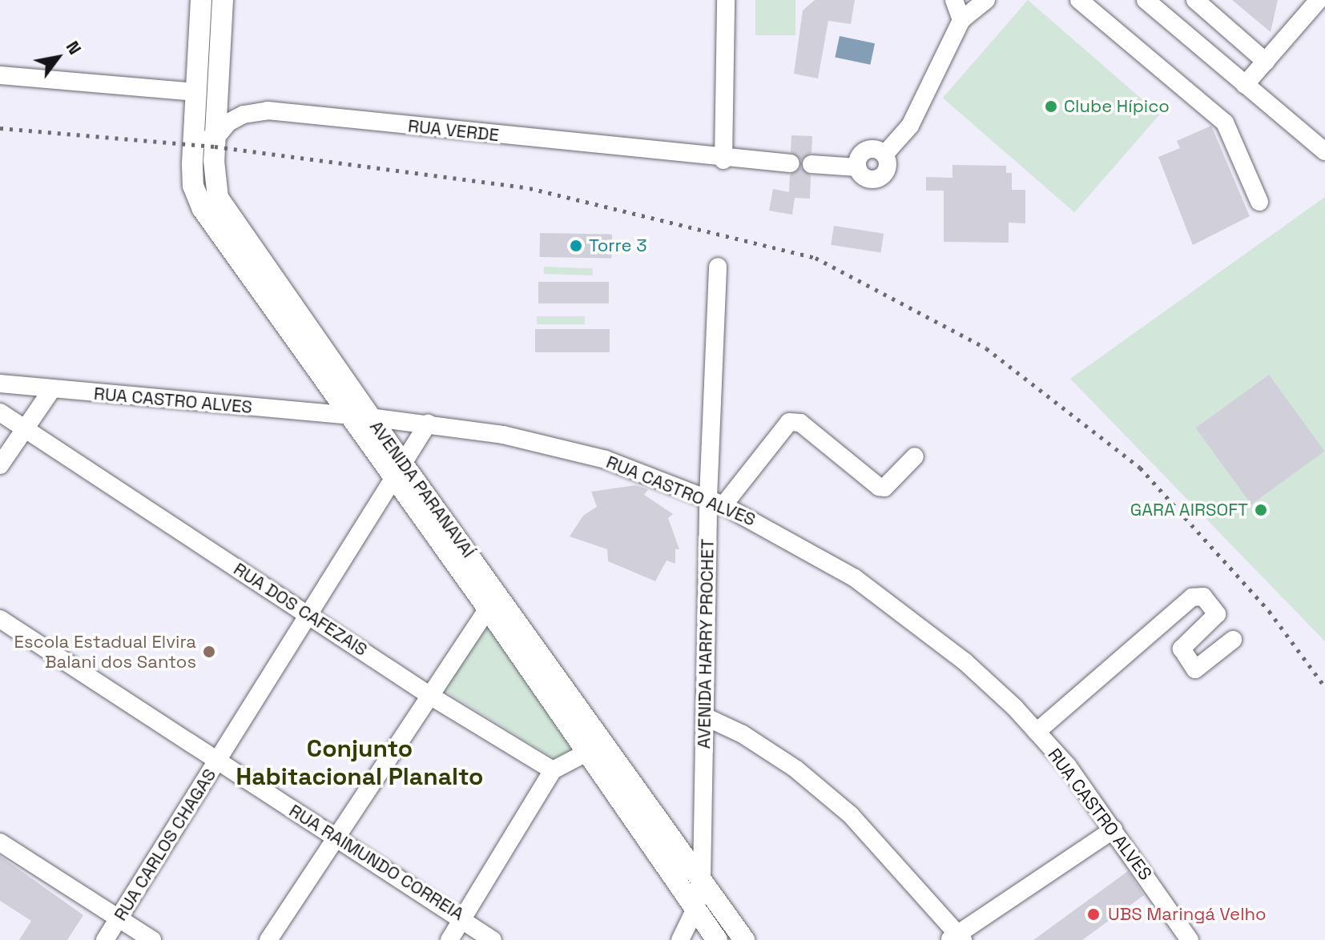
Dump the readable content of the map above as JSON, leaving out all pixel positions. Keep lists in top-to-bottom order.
{
  "streets": {
    "main road": ["AVENIDA PARANAVAÍ"],
    "street": [
      "RUA VERDE",
      "RUA CASTRO ALVES",
      "RUA DOS CAFEZAIS",
      "AVENIDA HARRY PROCHET",
      "RUA CARLOS CHAGAS",
      "RUA RAIMUNDO CORREIA"
    ]
  },
  "crossings": [
    ["RUA VERDE", "AVENIDA PARANAVAÍ"],
    ["RUA CASTRO ALVES", "AVENIDA PARANAVAÍ"],
    ["RUA CASTRO ALVES", "AVENIDA HARRY PROCHET"],
    ["RUA CASTRO ALVES", "RUA CARLOS CHAGAS"],
    ["AVENIDA PARANAVAÍ", "AVENIDA HARRY PROCHET"],
    ["AVENIDA PARANAVAÍ", "RUA CARLOS CHAGAS"],
    ["RUA DOS CAFEZAIS", "RUA CARLOS CHAGAS"],
    ["RUA CARLOS CHAGAS", "RUA RAIMUNDO CORREIA"]
  ],
  "districts": ["Conjunto Habitacional Planalto"],
  "places": [
    "Clube Hípico",
    "Torre 3",
    "GARA AIRSOFT",
    "Escola Estadual Elvira Balani dos Santos",
    "UBS Maringá Velho"
  ],
  "north": "top right"
}
